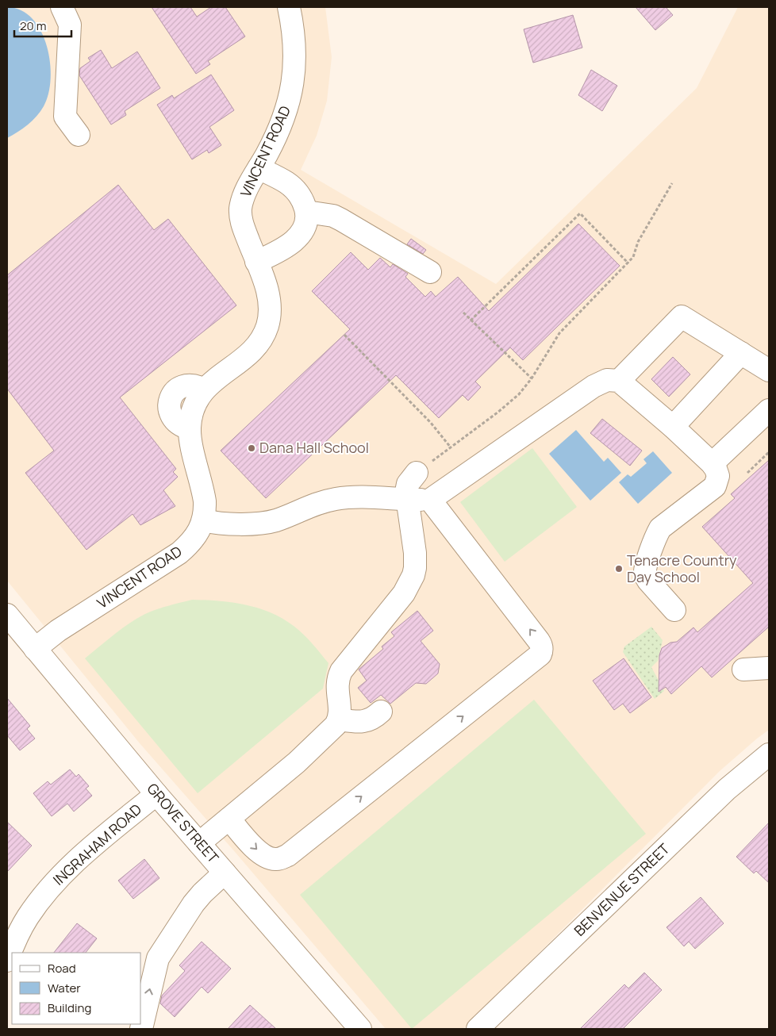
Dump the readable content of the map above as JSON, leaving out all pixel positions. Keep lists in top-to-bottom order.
{
  "streets": {
    "street": [
      "VINCENT ROAD",
      "GROVE STREET",
      "INGRAHAM ROAD",
      "BENVENUE STREET"
    ]
  },
  "crossings": [
    ["VINCENT ROAD", "GROVE STREET"],
    ["GROVE STREET", "INGRAHAM ROAD"]
  ],
  "places": ["Dana Hall School", "Tenacre Country Day School"],
  "legend": ["Road", "Water", "Building"],
  "scale_bar": "20 m"
}
